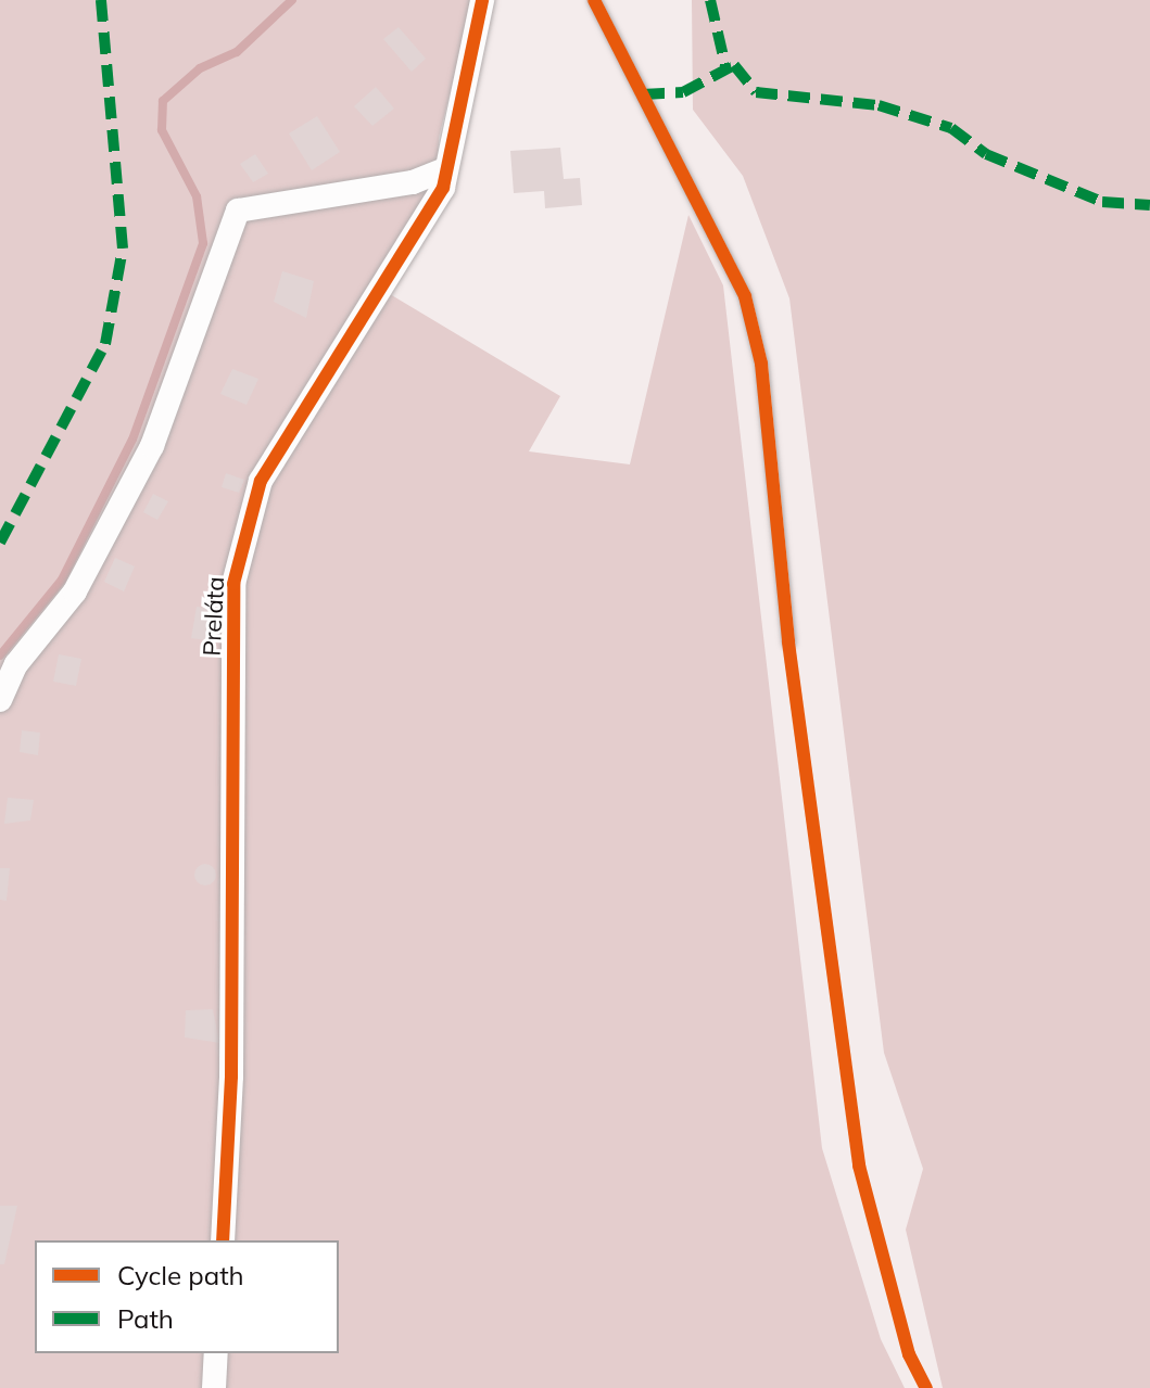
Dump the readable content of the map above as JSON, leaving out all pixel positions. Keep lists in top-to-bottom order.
{
  "streets": {
    "street": ["Preláta"]
  },
  "legend": ["Cycle path", "Path"]
}
